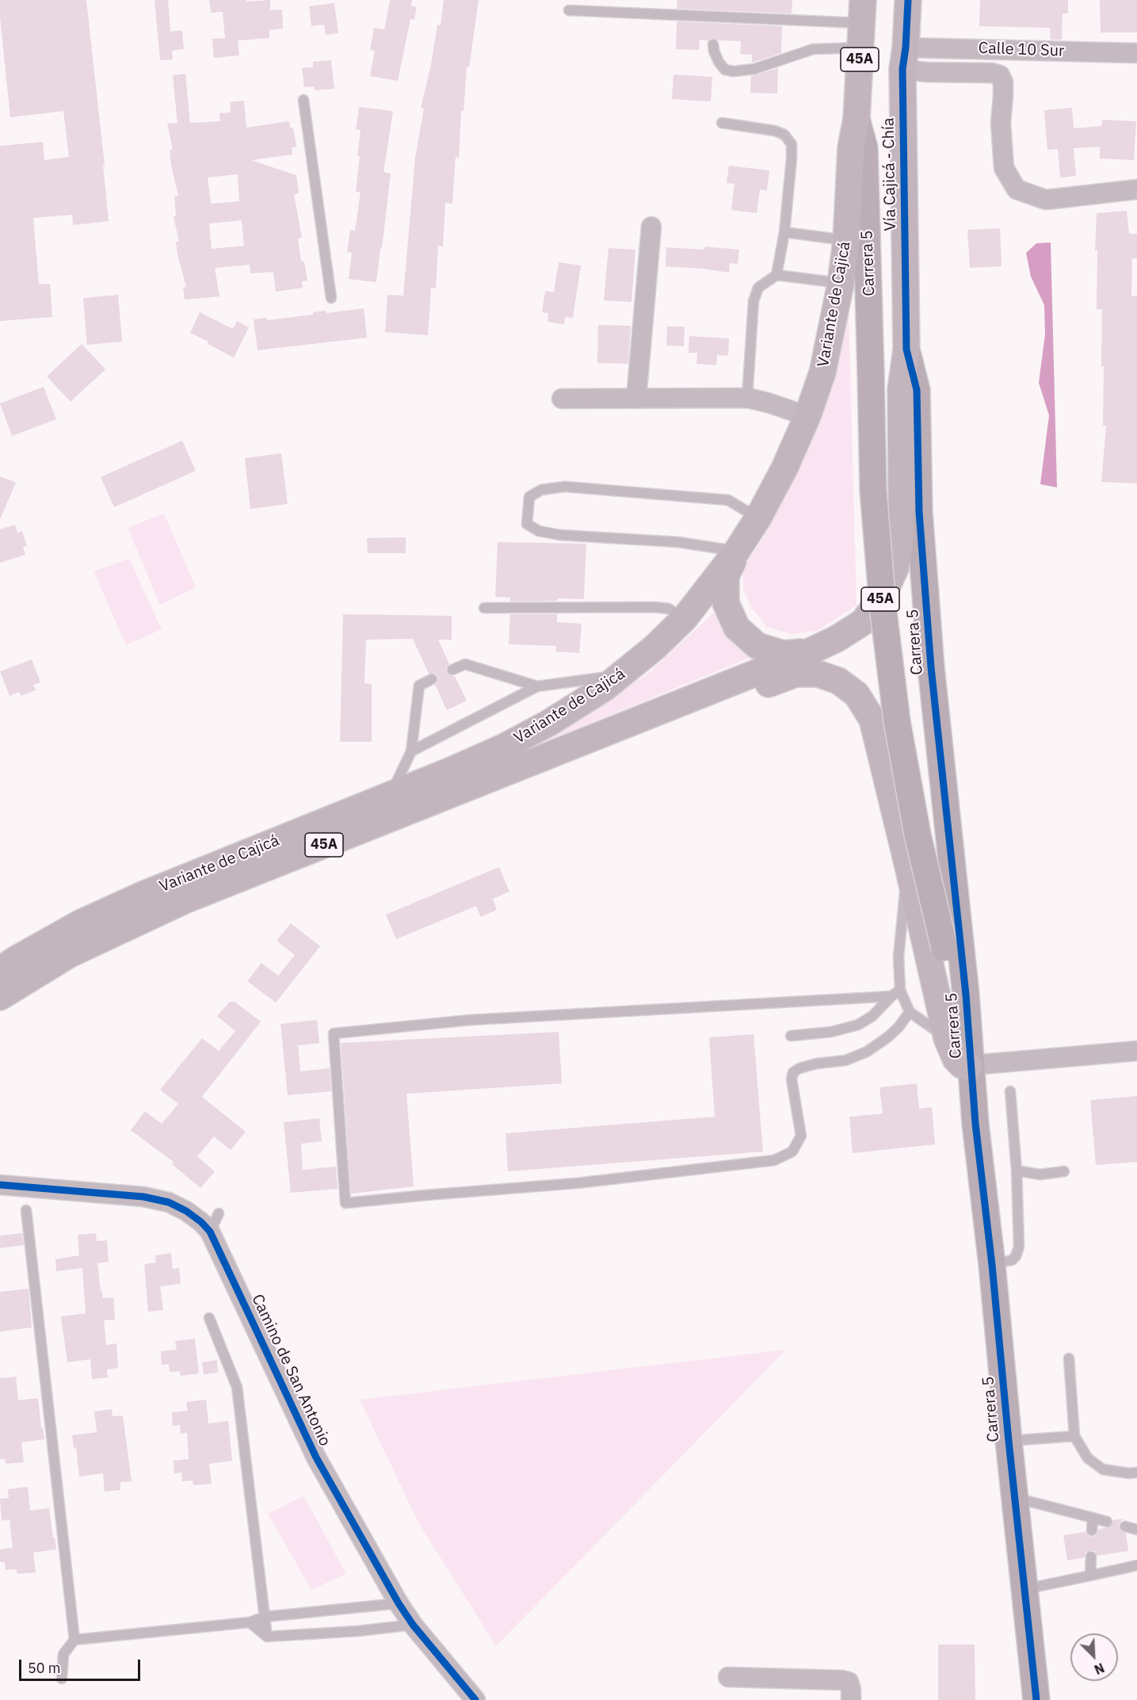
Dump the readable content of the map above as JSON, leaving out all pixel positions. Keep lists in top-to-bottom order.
{
  "streets": {
    "highway": ["45A", "Vía Cajicá - Chía", "Variante de Cajicá"],
    "main road": ["Carrera 5"],
    "street": ["Calle 10 Sur", "Camino de San Antonio"]
  },
  "crossings": [
    ["Calle 10 Sur", "Vía Cajicá - Chía"],
    ["45A", "Carrera 5"],
    ["45A", "Variante de Cajicá"],
    ["Vía Cajicá - Chía", "Carrera 5"],
    ["Vía Cajicá - Chía", "Variante de Cajicá"],
    ["Carrera 5", "Variante de Cajicá"]
  ],
  "scale_bar": "50 m",
  "north": "bottom right"
}
